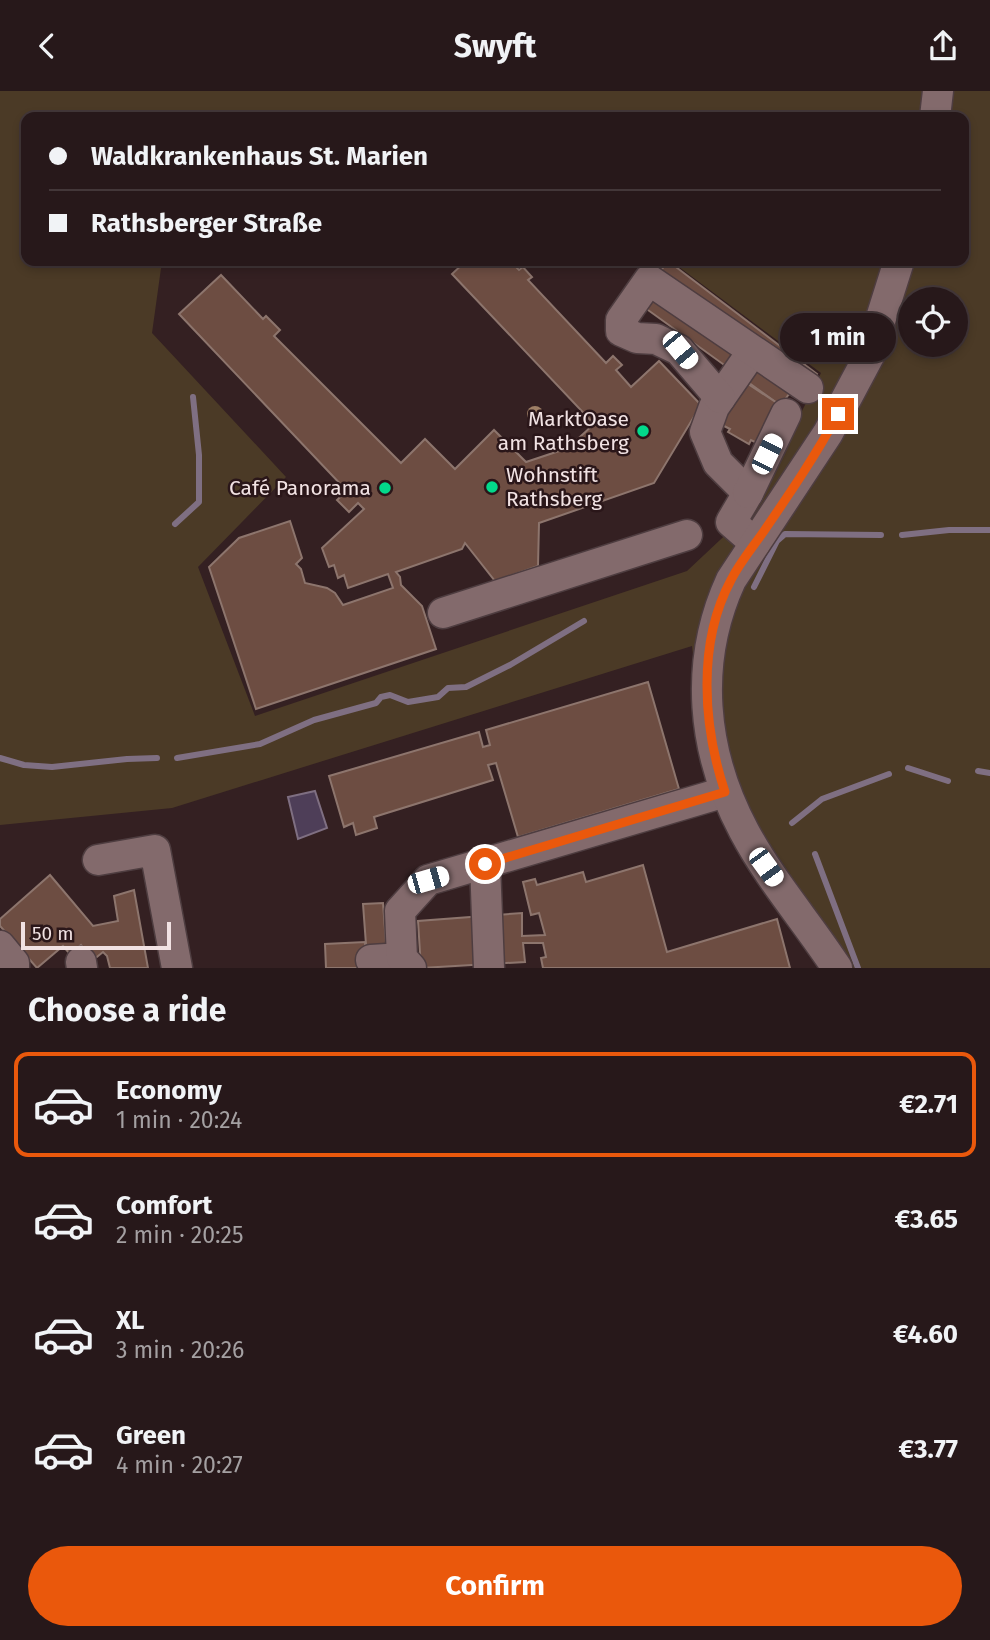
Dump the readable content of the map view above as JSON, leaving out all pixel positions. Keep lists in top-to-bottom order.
{
  "places": ["MarktOase am Rathsberg", "Wohnstift Rathsberg", "Café Panorama"],
  "scale_bar": "50 m",
  "page": {
    "header": "Swyft",
    "banner": ["Waldkrankenhaus St. Marien", "Rathsberger Straße"],
    "bubble": "1 min",
    "scale": "50 m",
    "heading": "Choose a ride",
    "list": [
      {
        "name": "Economy",
        "note": "1 min · 20:24",
        "value": "€2.71"
      },
      {
        "name": "Comfort",
        "note": "2 min · 20:25",
        "value": "€3.65"
      },
      {
        "name": "XL",
        "note": "3 min · 20:26",
        "value": "€4.60"
      },
      {
        "name": "Green",
        "note": "4 min · 20:27",
        "value": "€3.77"
      }
    ],
    "buttons": "Confirm"
  }
}
